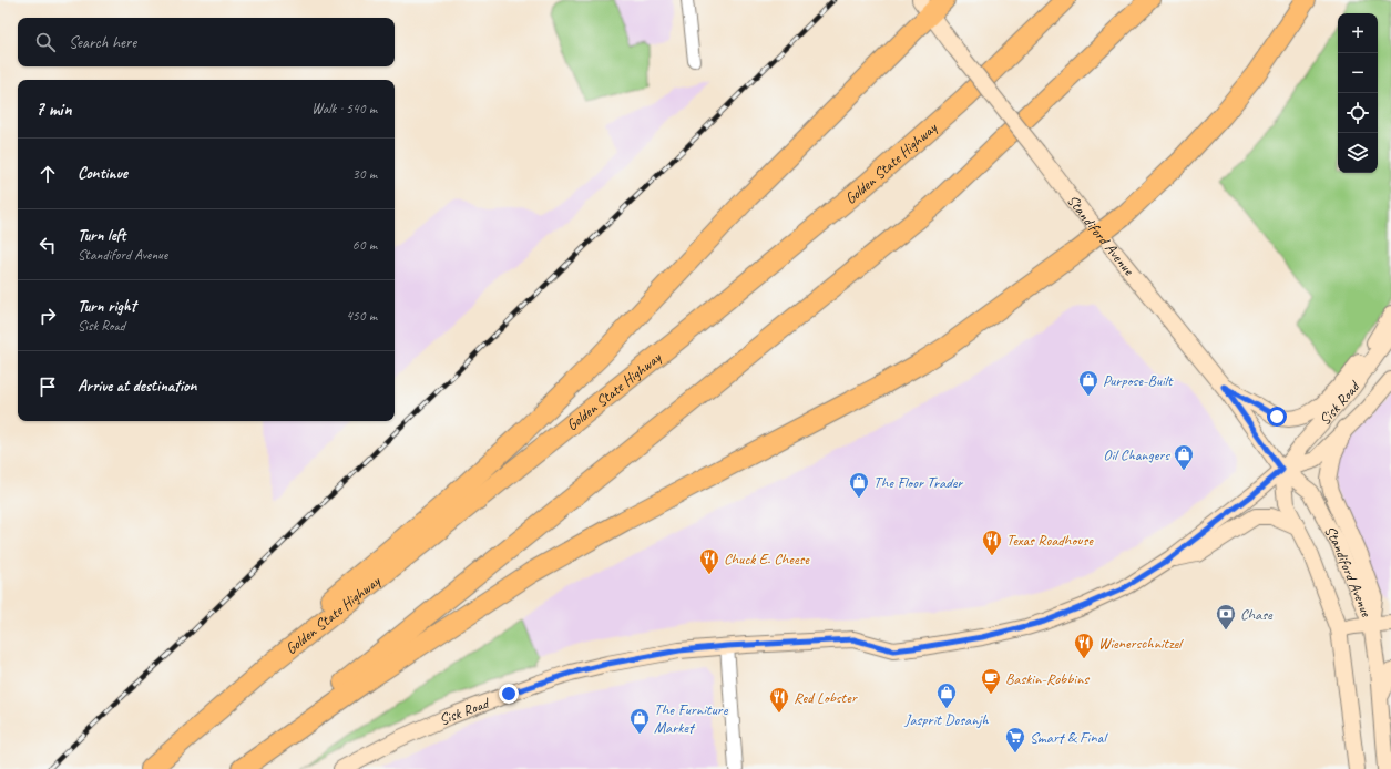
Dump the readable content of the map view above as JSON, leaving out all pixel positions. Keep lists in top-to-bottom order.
{
  "streets": {
    "highway": ["Golden State Highway"],
    "main road": ["Standiford Avenue", "Sisk Road"]
  },
  "crossings": [
    ["Standiford Avenue", "Sisk Road"]
  ],
  "places": {
    "shop": [
      "Purpose-Built",
      "Oil Changers",
      "The Floor Trader",
      "Jasprit Dosanjh",
      "The Furniture Market"
    ],
    "restaurant": [
      "Texas Roadhouse",
      "Chuck E. Cheese",
      "Wienerschnitzel",
      "Red Lobster"
    ],
    "bank": ["Chase"],
    "cafe": ["Baskin-Robbins"],
    "supermarket": ["Smart & Final"]
  },
  "page": {
    "map_buttons": ["+", "−"],
    "search": "Search here",
    "heading": ["7 min", "Walk · 540 m"],
    "list": [
      ["Continue", "30 m"],
      ["Turn left", "Standiford Avenue", "60 m"],
      ["Turn right", "Sisk Road", "450 m"],
      "Arrive at destination"
    ]
  }
}
